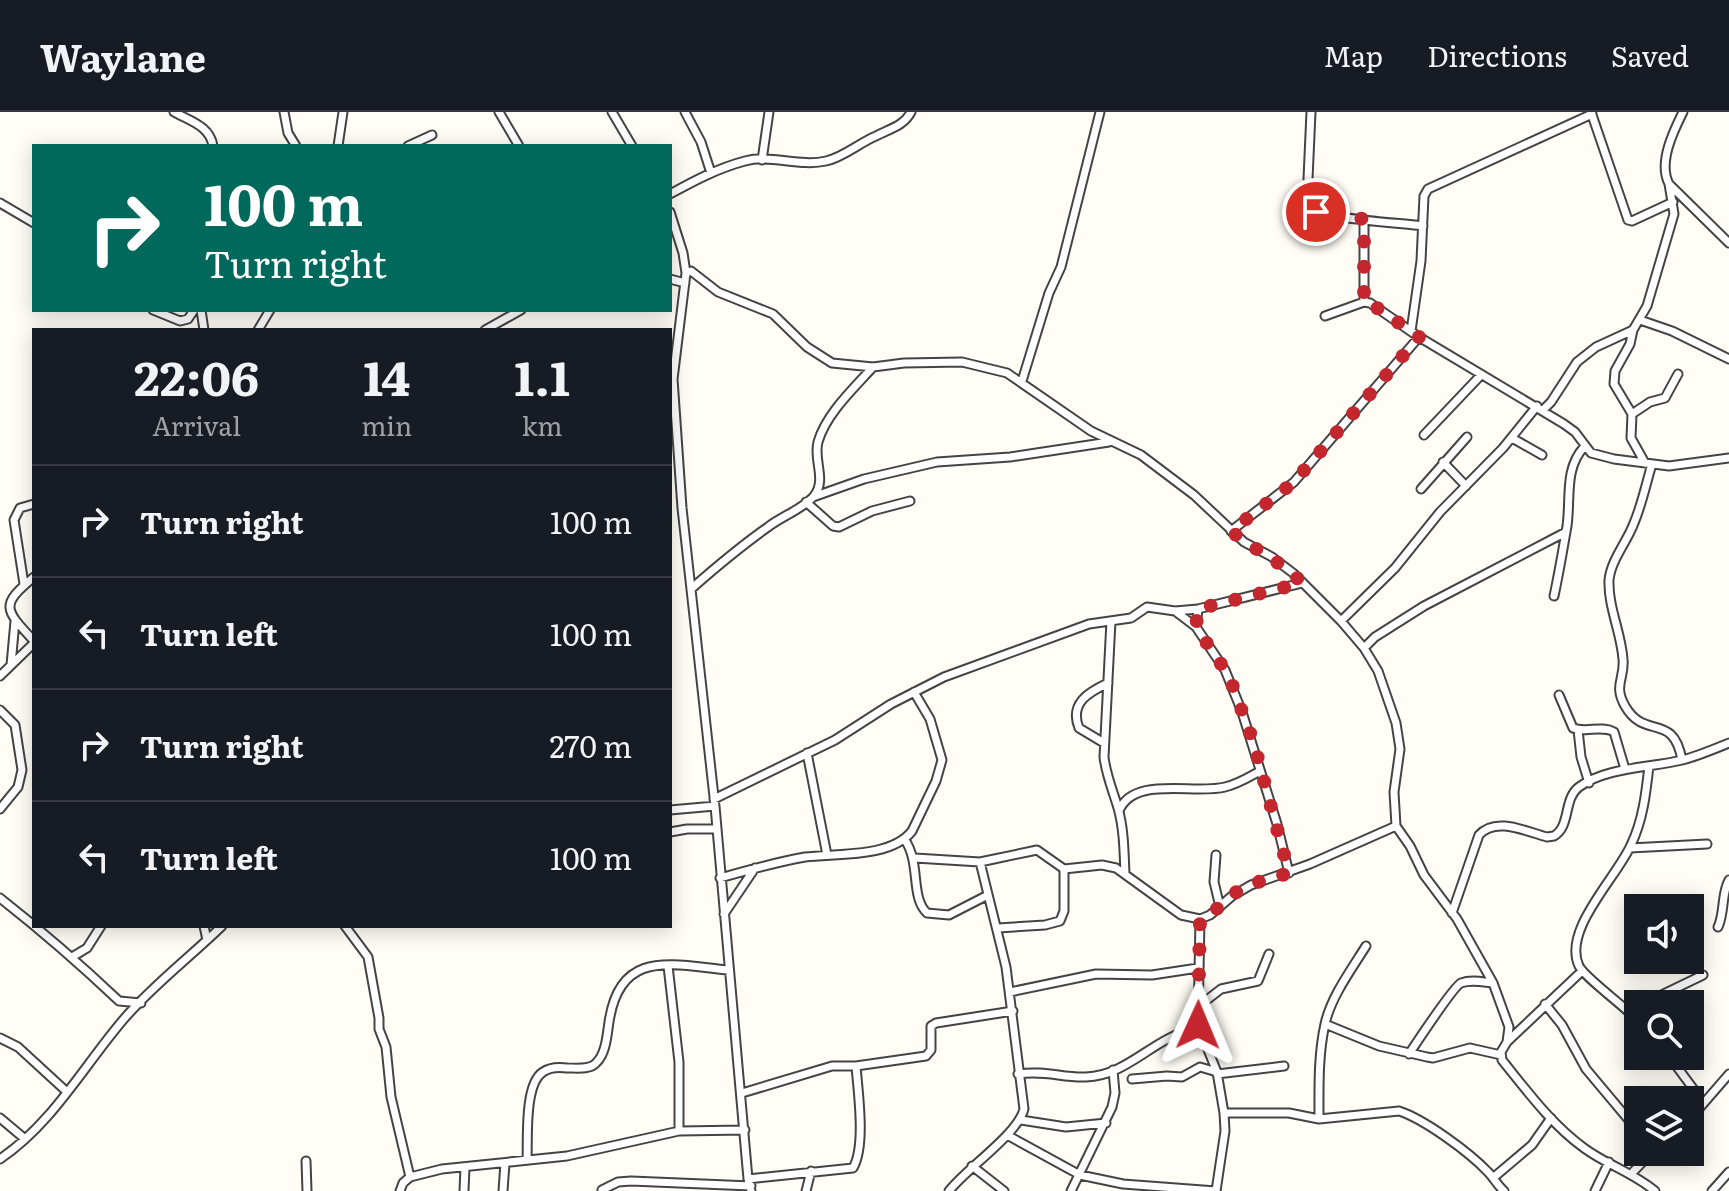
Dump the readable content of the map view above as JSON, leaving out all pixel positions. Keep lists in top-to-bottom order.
{
  "page": {
    "header": "Waylane",
    "nav": ["Map", "Directions", "Saved"],
    "turn": ["100 m", "Turn right"],
    "eta": [
      "22:06",
      "Arrival",
      "14",
      "min",
      "1.1",
      "km"
    ],
    "list": [
      {
        "name": "Turn right",
        "value": "100 m"
      },
      {
        "name": "Turn left",
        "value": "100 m"
      },
      {
        "name": "Turn right",
        "value": "270 m"
      },
      {
        "name": "Turn left",
        "value": "100 m"
      }
    ]
  }
}
